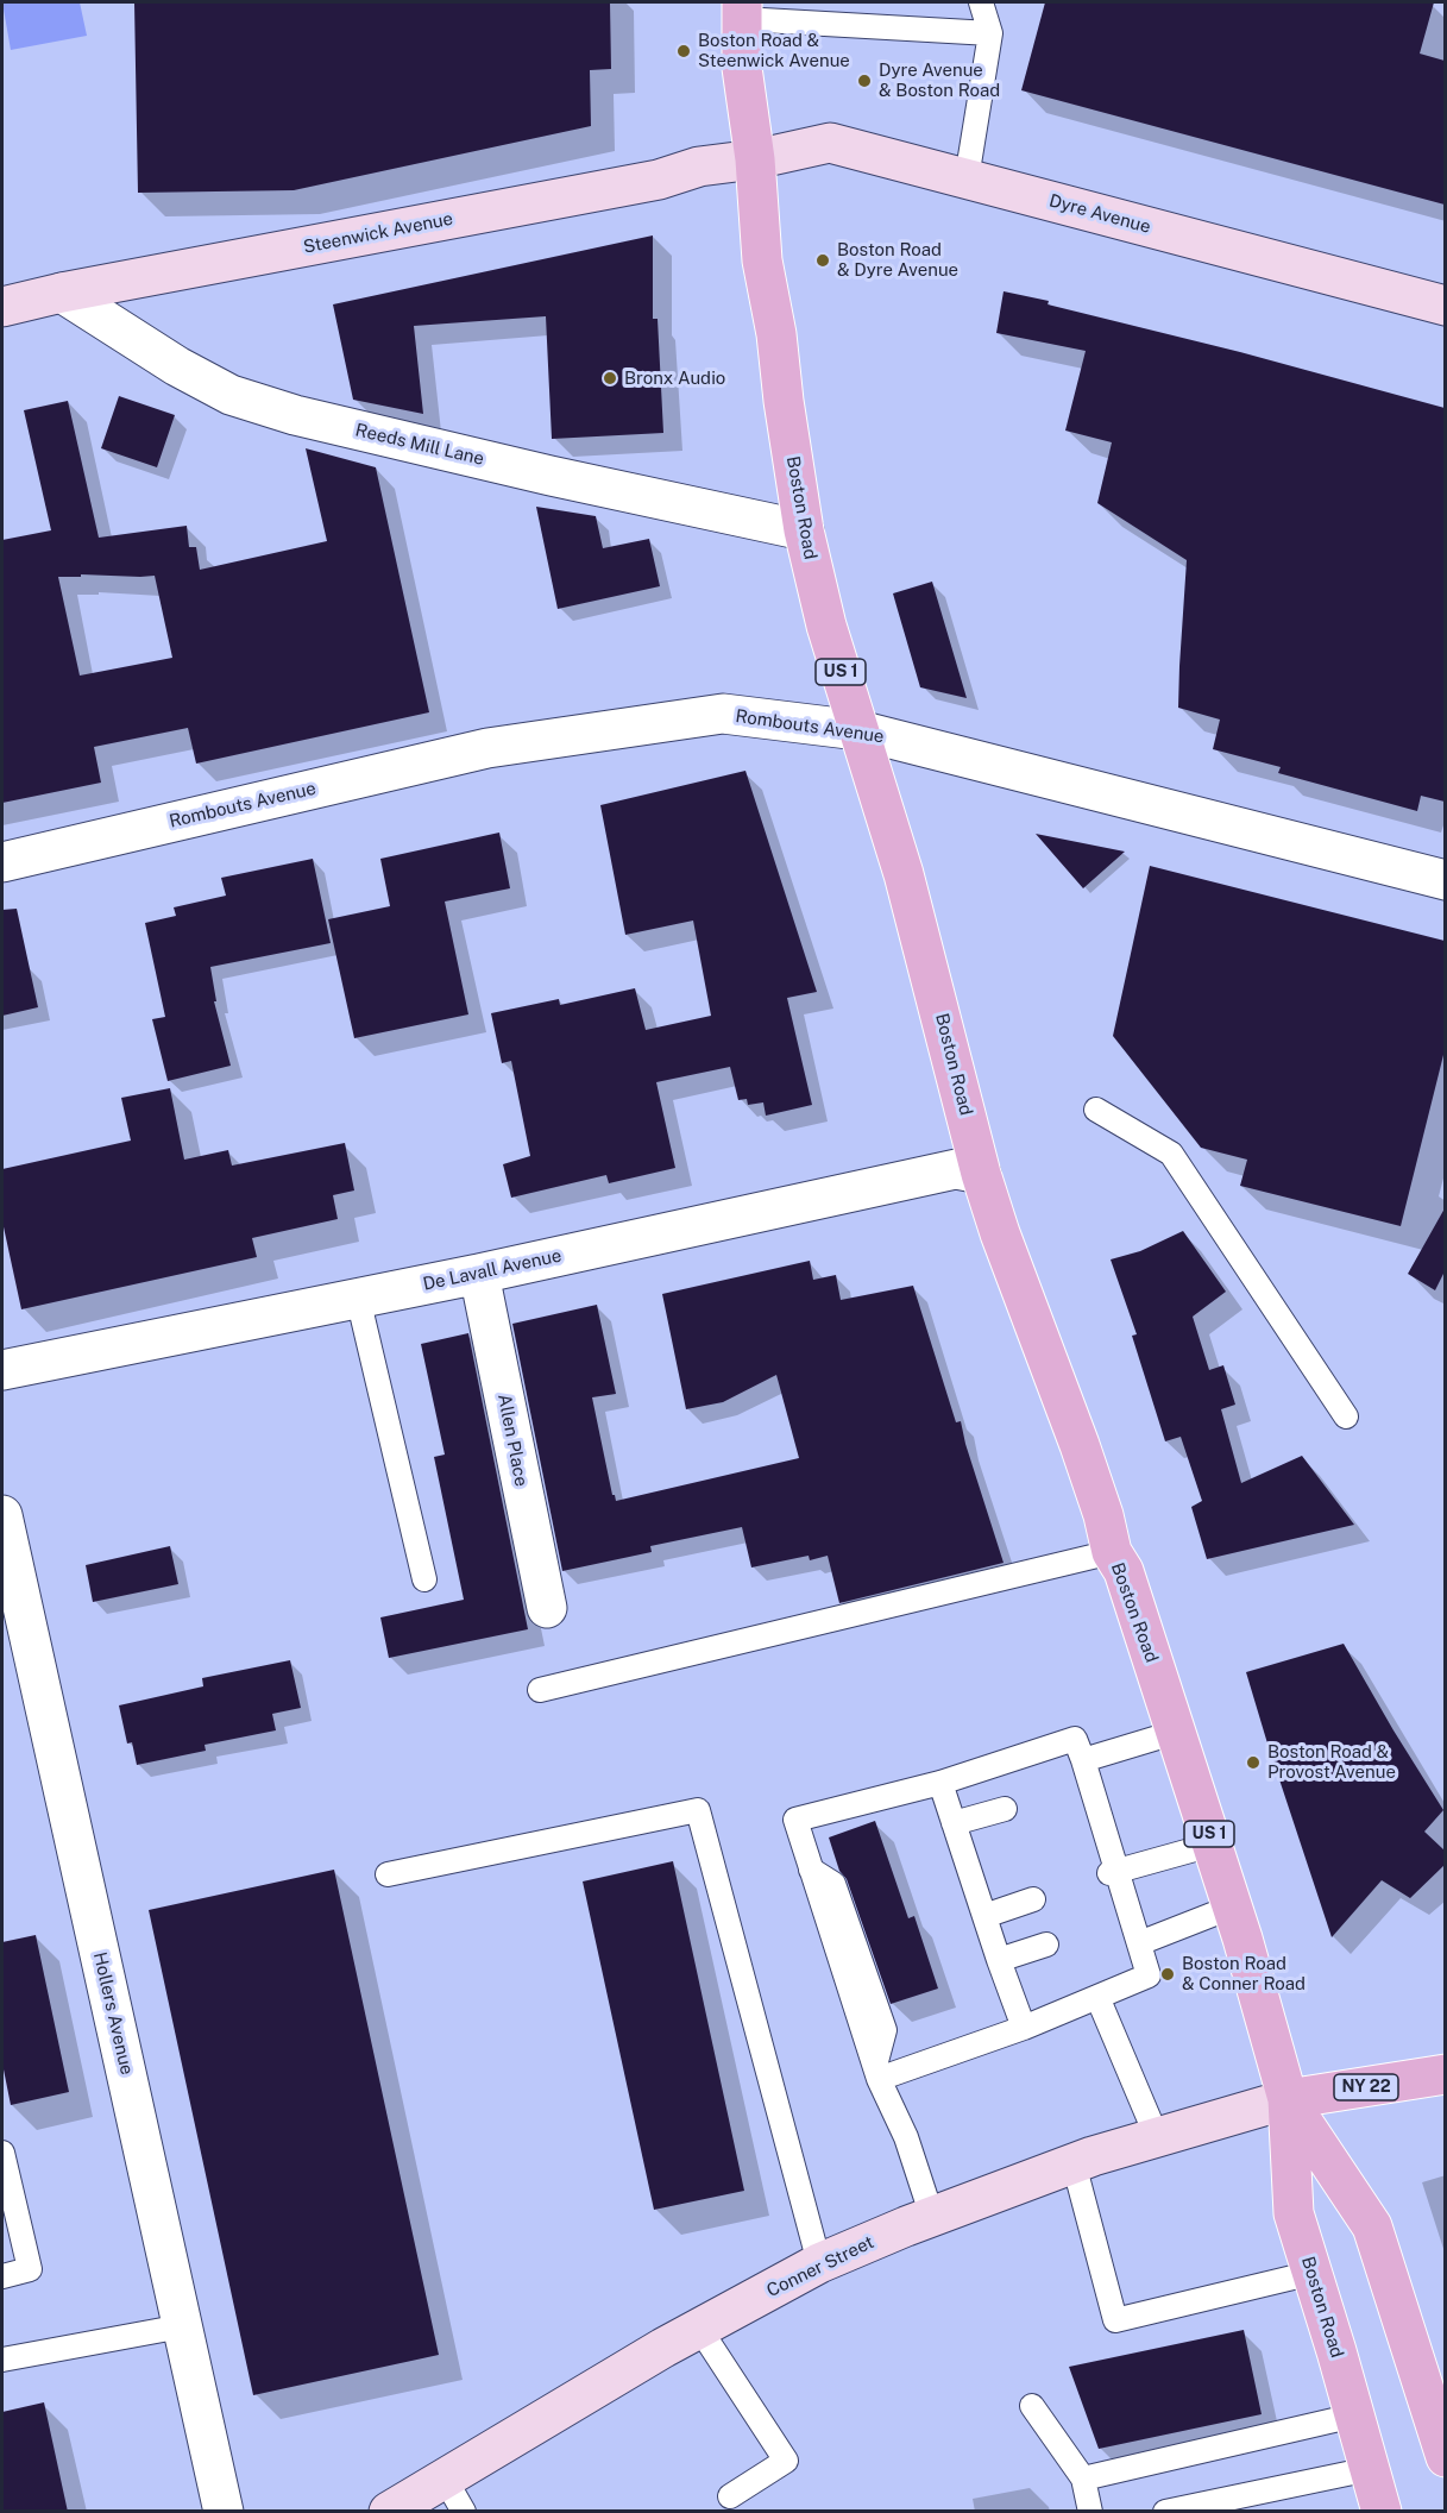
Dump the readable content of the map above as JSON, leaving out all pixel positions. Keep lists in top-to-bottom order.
{
  "streets": {
    "main road": ["Boston Road", "US 1", "NY 22"],
    "street": [
      "Dyre Avenue",
      "Steenwick Avenue",
      "Reeds Mill Lane",
      "Rombouts Avenue",
      "De Lavall Avenue",
      "Allen Place",
      "Hollers Avenue",
      "Conner Street"
    ]
  },
  "crossings": [
    ["Dyre Avenue", "Steenwick Avenue"],
    ["Dyre Avenue", "Boston Road"],
    ["Steenwick Avenue", "Reeds Mill Lane"],
    ["Steenwick Avenue", "Boston Road"],
    ["Reeds Mill Lane", "Boston Road"],
    ["Boston Road", "Rombouts Avenue"],
    ["Boston Road", "De Lavall Avenue"],
    ["Boston Road", "NY 22"],
    ["Boston Road", "Conner Street"],
    ["De Lavall Avenue", "Allen Place"],
    ["NY 22", "Conner Street"]
  ],
  "places": [
    "Boston Road & Steenwick Avenue",
    "Dyre Avenue & Boston Road",
    "Boston Road & Dyre Avenue",
    "Bronx Audio",
    "Boston Road & Provost Avenue",
    "Boston Road & Conner Road"
  ]
}
